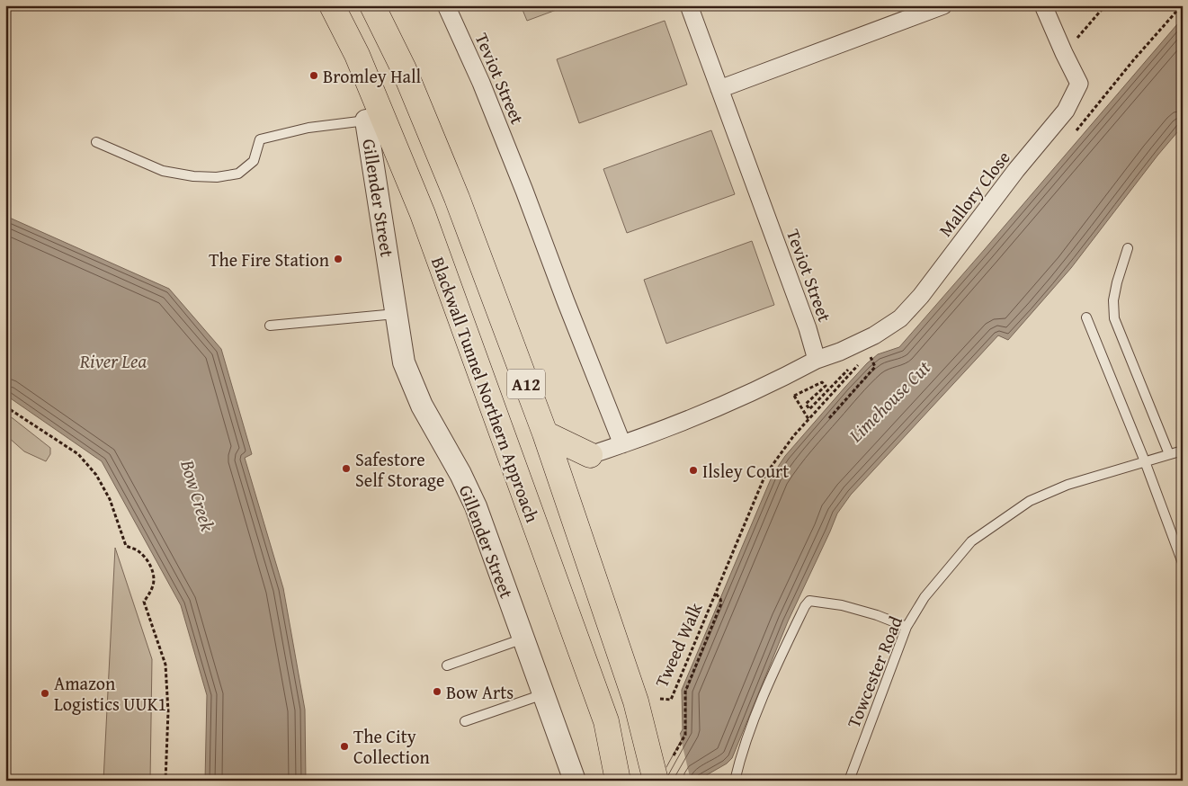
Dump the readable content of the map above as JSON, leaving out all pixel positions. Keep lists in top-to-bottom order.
{
  "streets": {
    "highway": ["A12", "Blackwall Tunnel Northern Approach"],
    "street": ["Teviot Street", "Mallory Close", "Gillender Street"],
    "lane": ["Towcester Road"],
    "path": ["Tweed Walk"]
  },
  "crossings": [
    ["Teviot Street", "Mallory Close"]
  ],
  "water": ["River Lea", "Limehouse Cut", "Bow Creek"],
  "places": [
    "Bromley Hall",
    "The Fire Station",
    "Safestore Self Storage",
    "Ilsley Court",
    "Bow Arts",
    "Amazon Logistics UUK1",
    "The City Collection"
  ]
}
